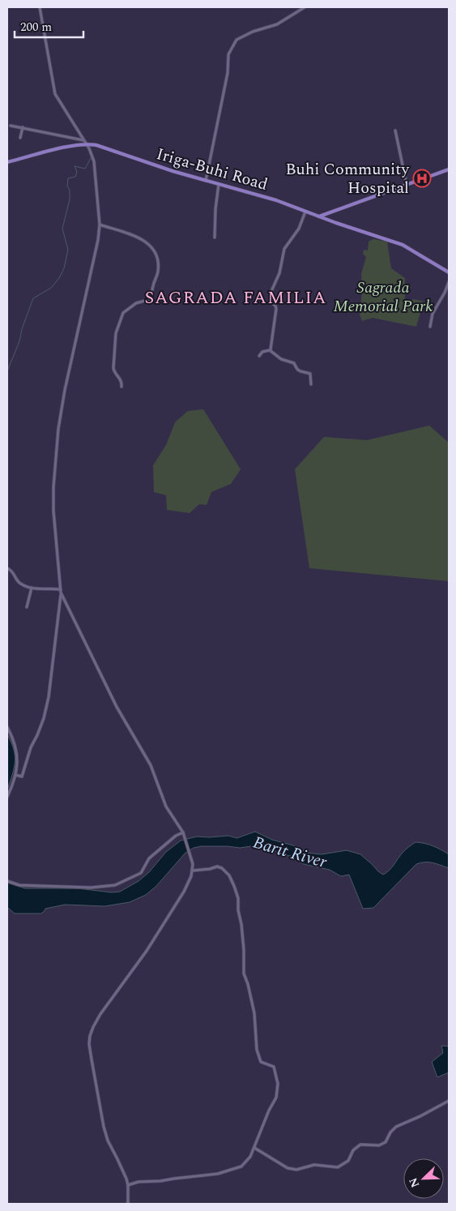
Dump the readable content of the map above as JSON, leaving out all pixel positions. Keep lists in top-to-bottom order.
{
  "streets": {
    "main road": ["Iriga-Buhi Road"]
  },
  "districts": ["SAGRADA FAMILIA"],
  "water": ["Barit River"],
  "parks": ["Sagrada Memorial Park"],
  "places": {
    "hospital": ["Buhi Community Hospital"]
  },
  "scale_bar": "200 m",
  "north": "bottom left"
}
